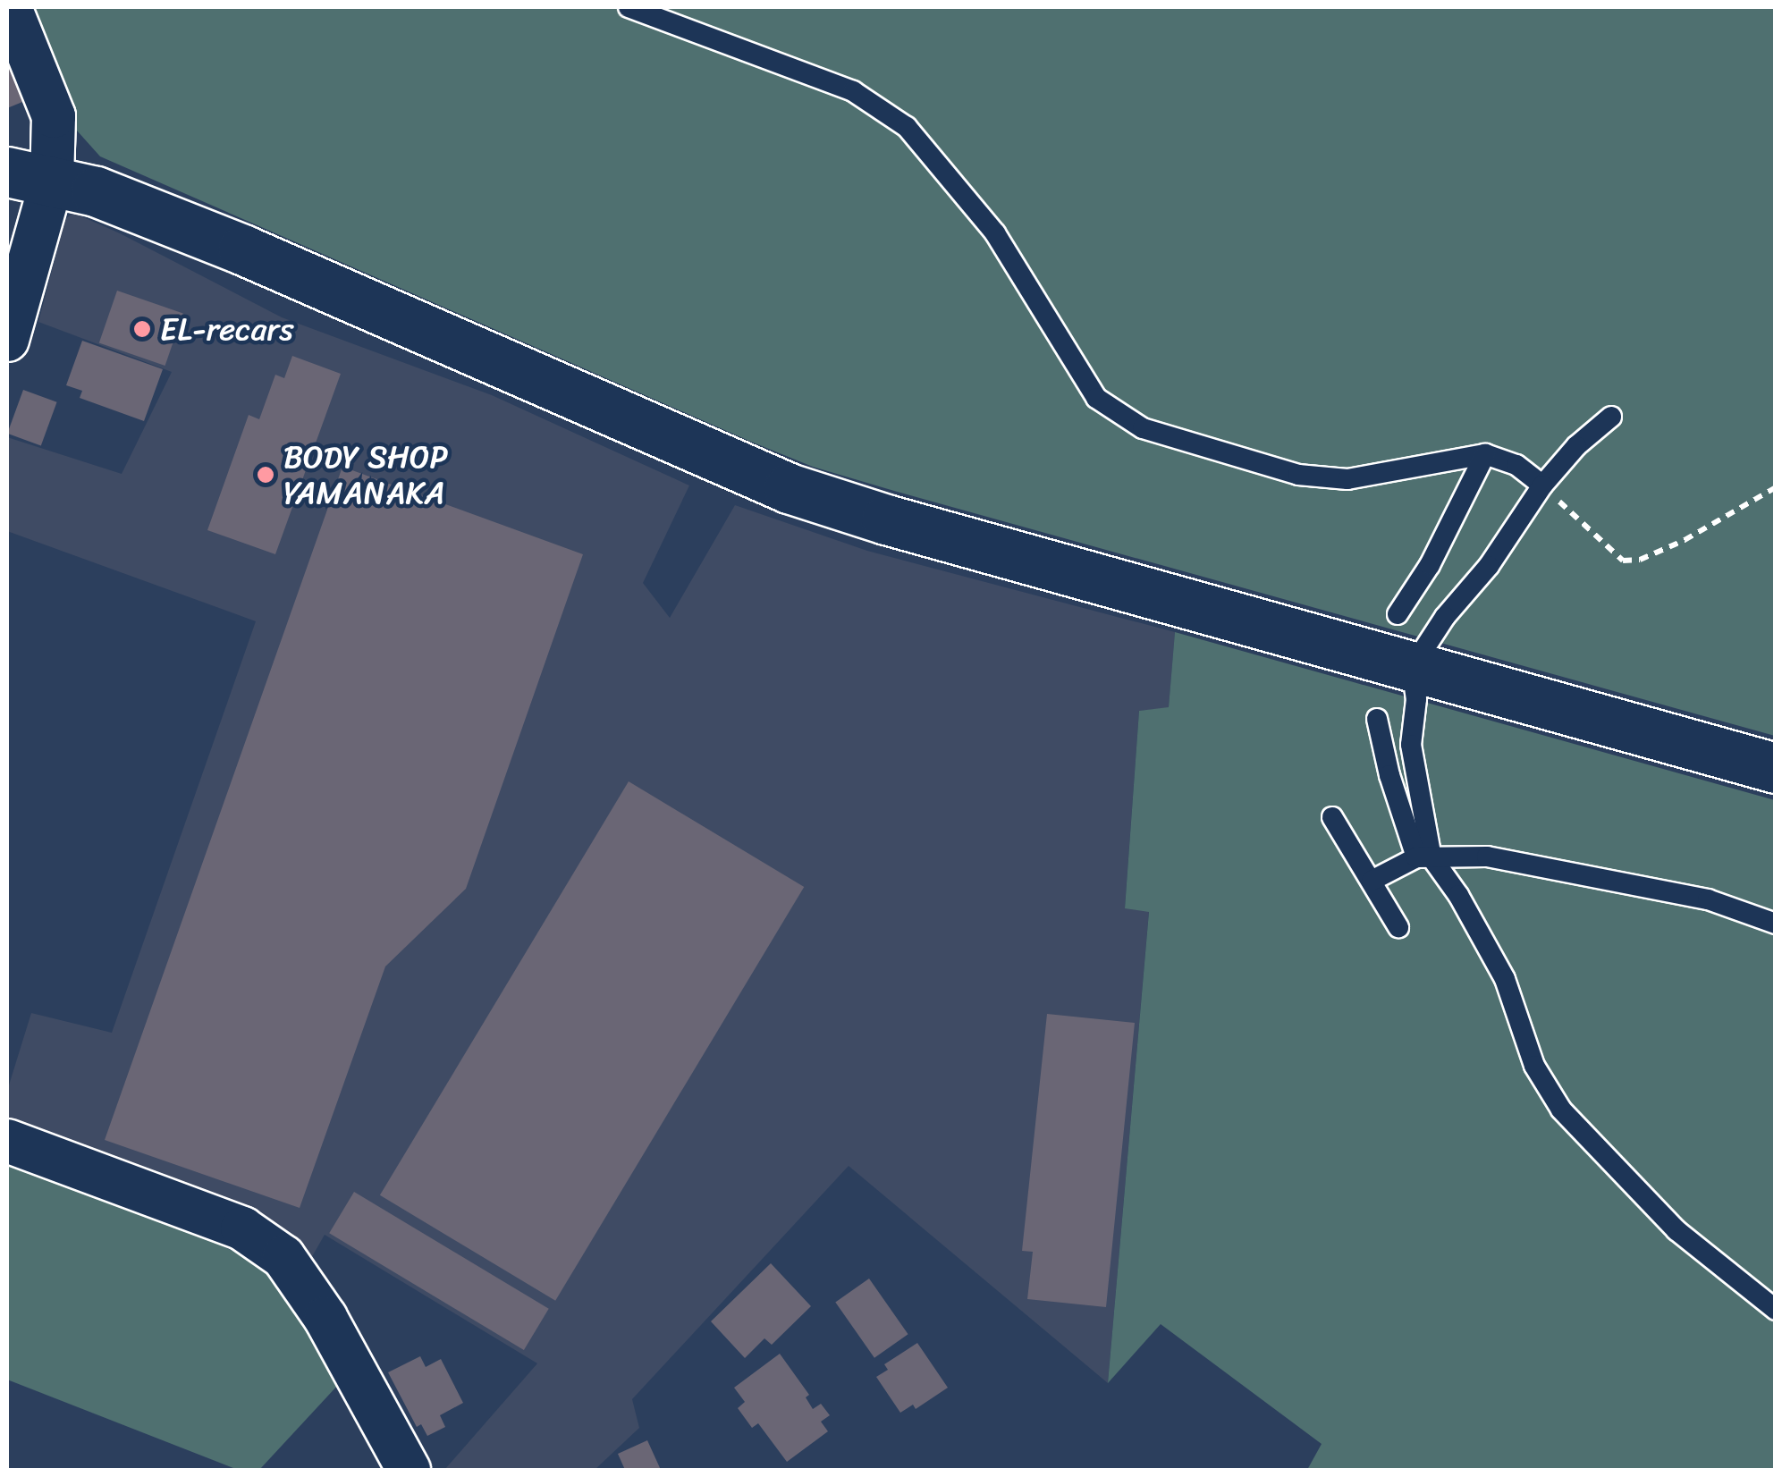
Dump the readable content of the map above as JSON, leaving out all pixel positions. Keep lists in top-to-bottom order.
{
  "places": ["EL-recars", "BODY SHOP YAMANAKA"]
}
